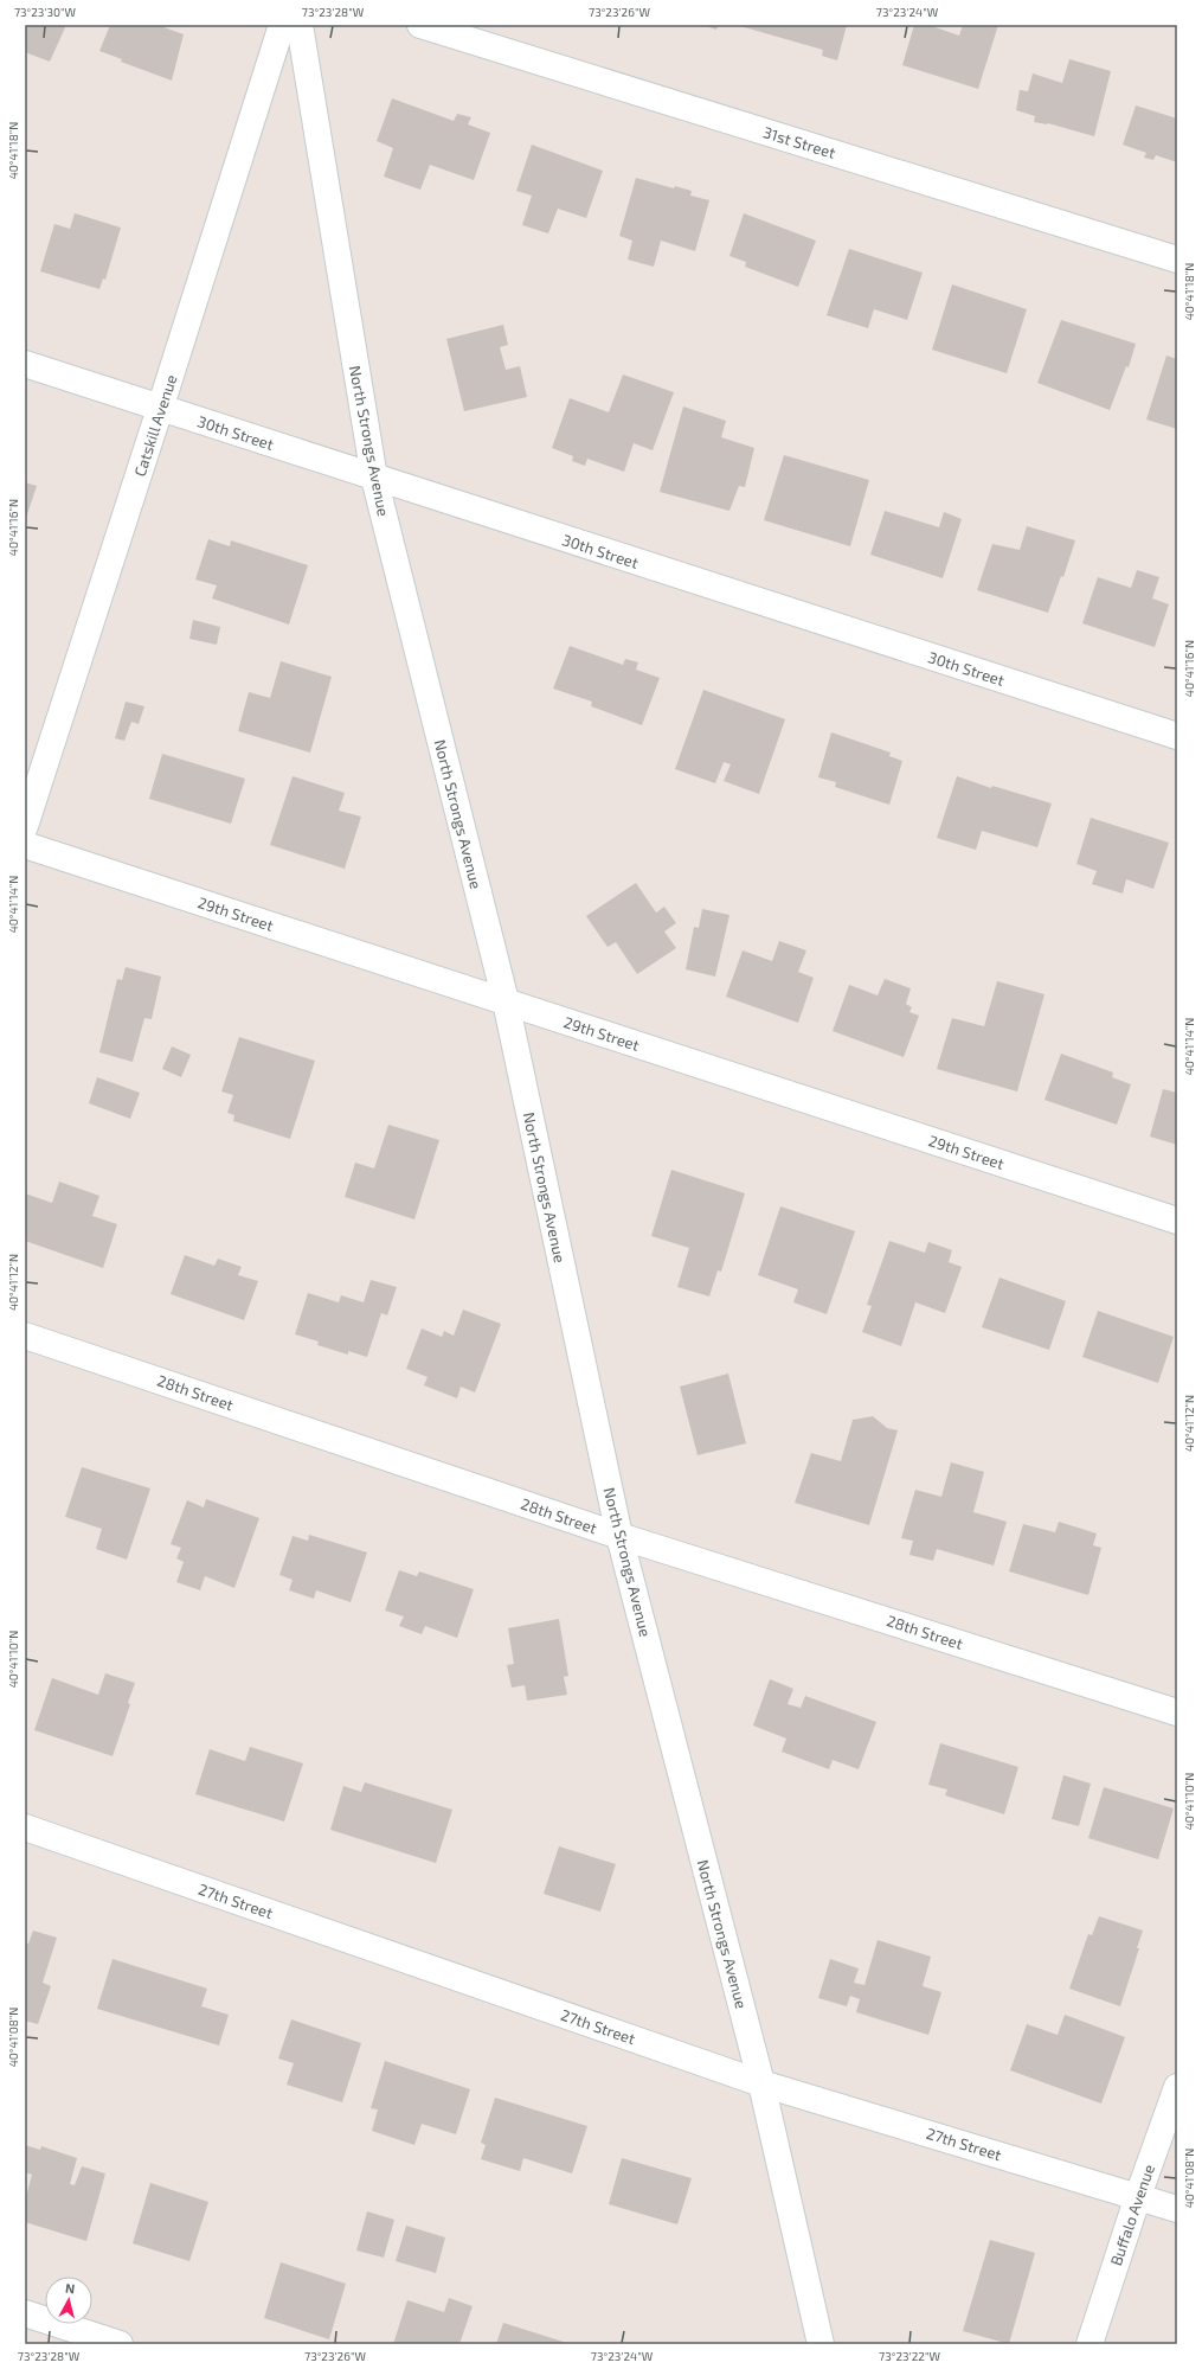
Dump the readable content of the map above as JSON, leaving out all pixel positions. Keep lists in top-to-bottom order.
{
  "streets": {
    "street": [
      "31st Street",
      "Catskill Avenue",
      "30th Street",
      "North Strongs Avenue",
      "29th Street",
      "28th Street",
      "27th Street",
      "Buffalo Avenue"
    ]
  },
  "crossings": [
    ["Catskill Avenue", "30th Street"],
    ["30th Street", "North Strongs Avenue"],
    ["North Strongs Avenue", "29th Street"],
    ["North Strongs Avenue", "28th Street"],
    ["North Strongs Avenue", "27th Street"],
    ["27th Street", "Buffalo Avenue"]
  ],
  "north": "top",
  "coordinates": [
    "73°23'30\"W",
    "73°23'28\"W",
    "73°23'26\"W",
    "73°23'24\"W",
    "40°41'18\"N",
    "40°41'16\"N",
    "40°41'14\"N",
    "40°41'12\"N",
    "40°41'10\"N",
    "40°41'08\"N",
    "73°23'22\"W"
  ]
}
